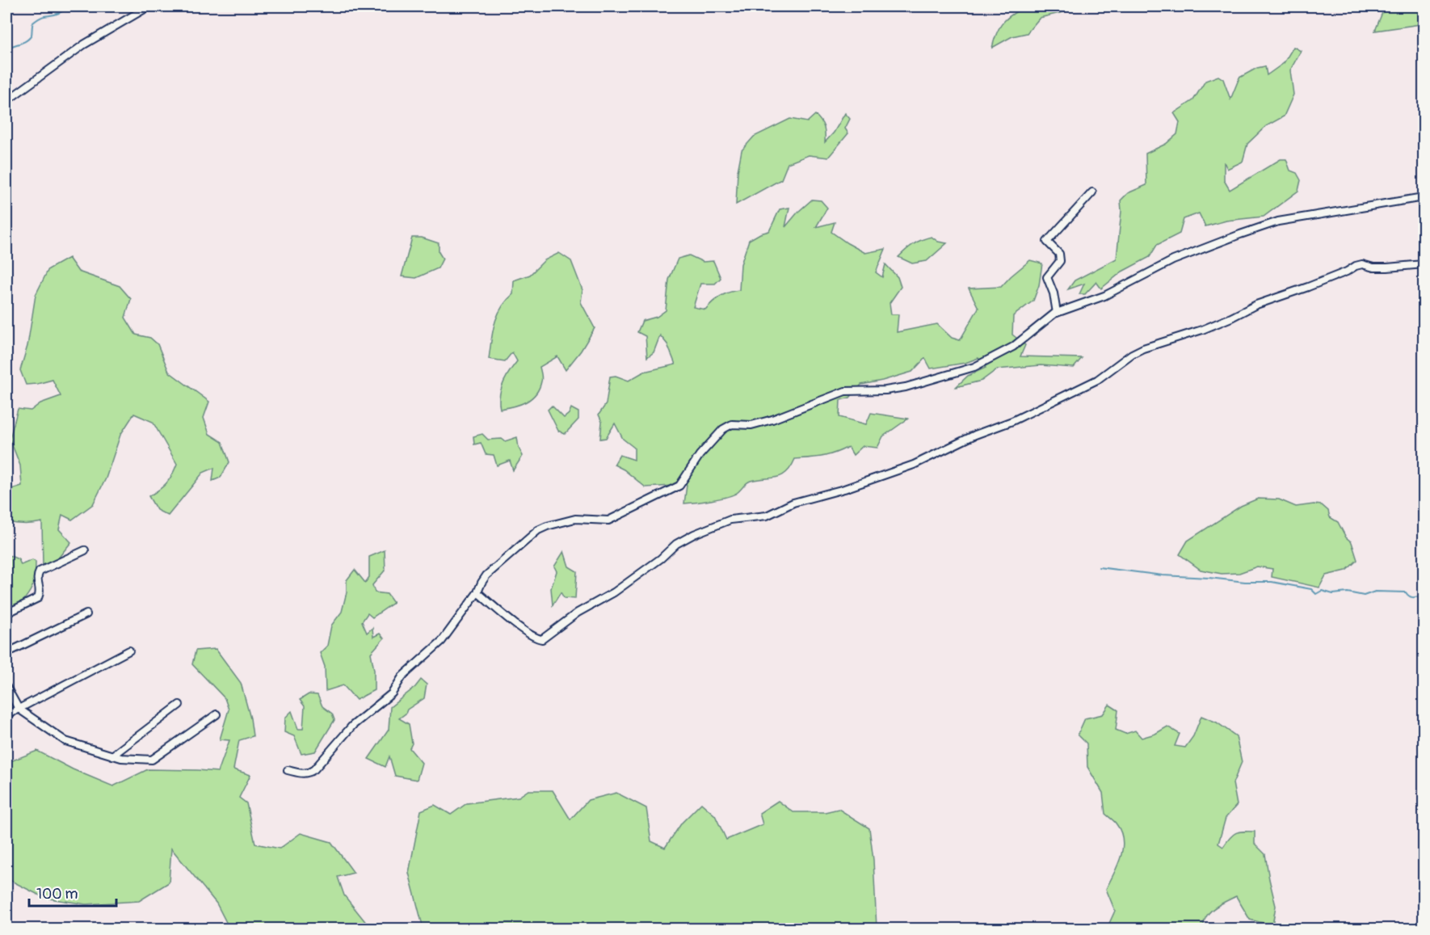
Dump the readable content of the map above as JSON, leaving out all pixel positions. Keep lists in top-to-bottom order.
{
  "scale_bar": "100 m"
}
